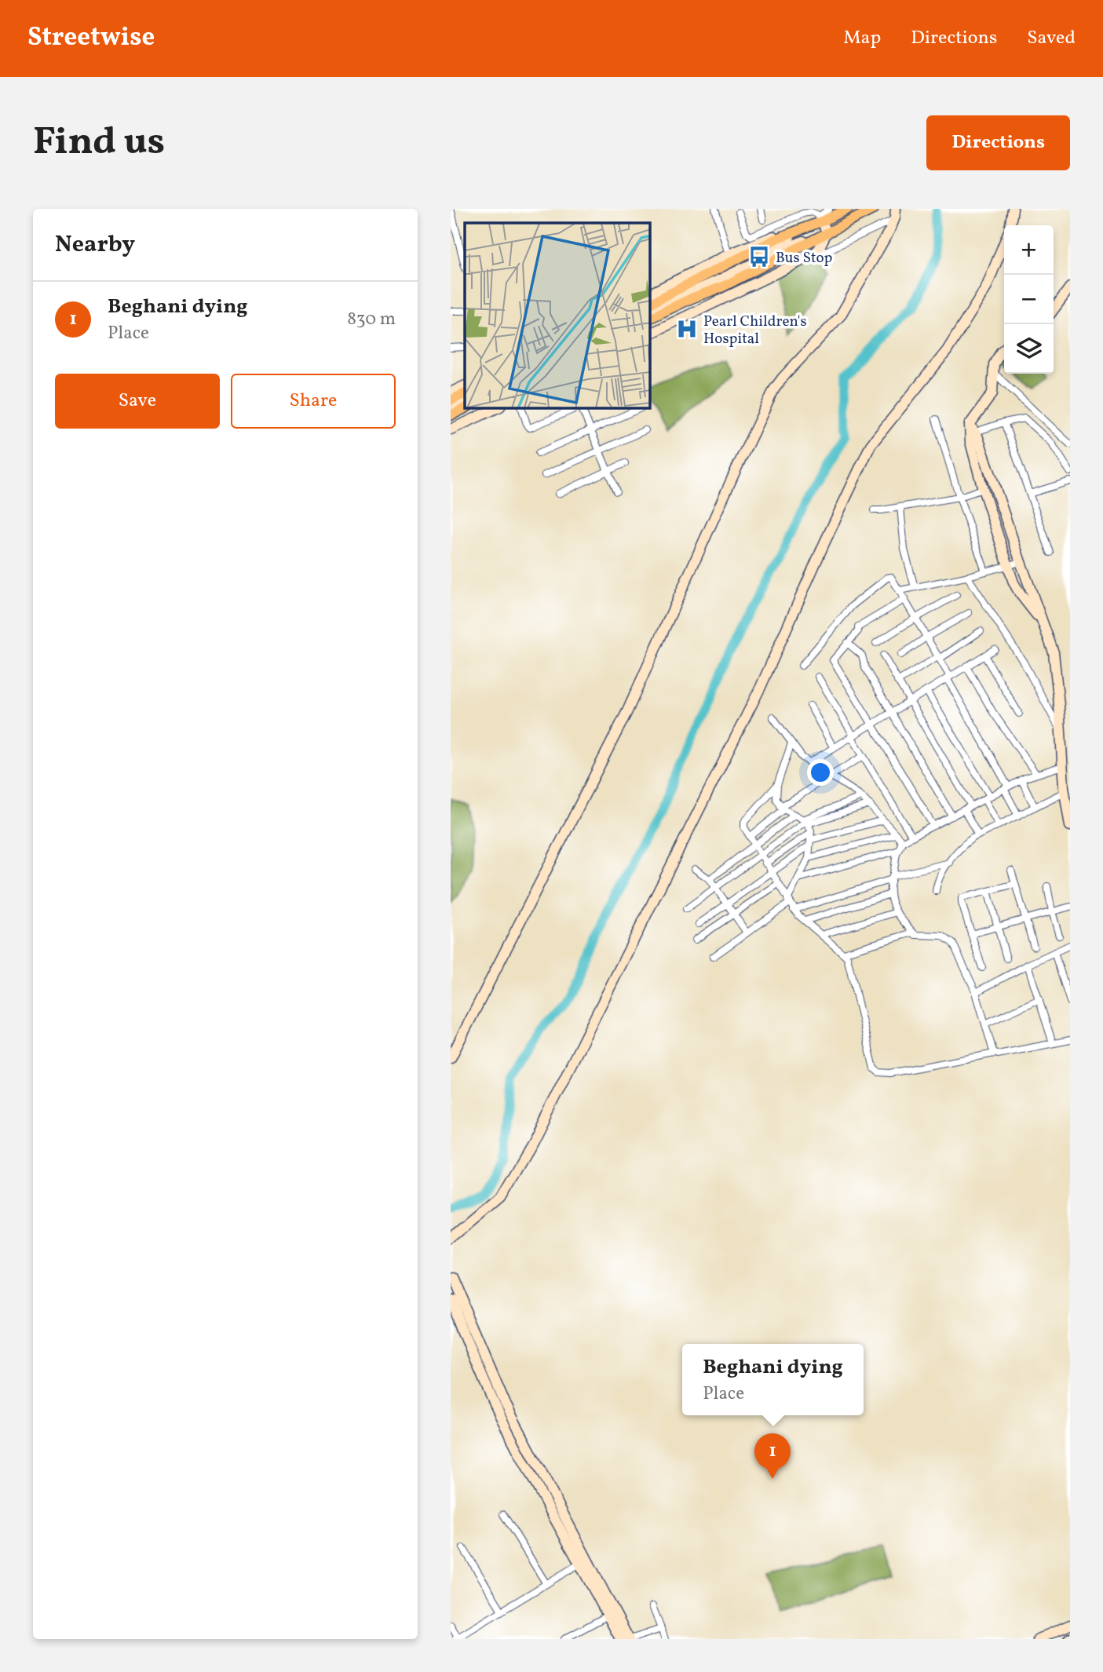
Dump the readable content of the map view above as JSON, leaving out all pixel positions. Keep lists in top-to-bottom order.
{
  "places": {
    "bus stop": ["Bus Stop"],
    "hospital": ["Pearl Children's Hospital"]
  },
  "page": {
    "header": "Streetwise",
    "nav": ["Map", "Directions", "Saved"],
    "buttons": [
      "Directions",
      ["Save", "Share"]
    ],
    "title": "Find us",
    "heading": "Nearby",
    "map_buttons": ["+", "−"],
    "list": [
      {
        "mark": "1",
        "name": "Beghani dying",
        "note": "Place",
        "value": "830 m"
      }
    ],
    "popup": ["Beghani dying", "Place"],
    "pins": "1"
  }
}
